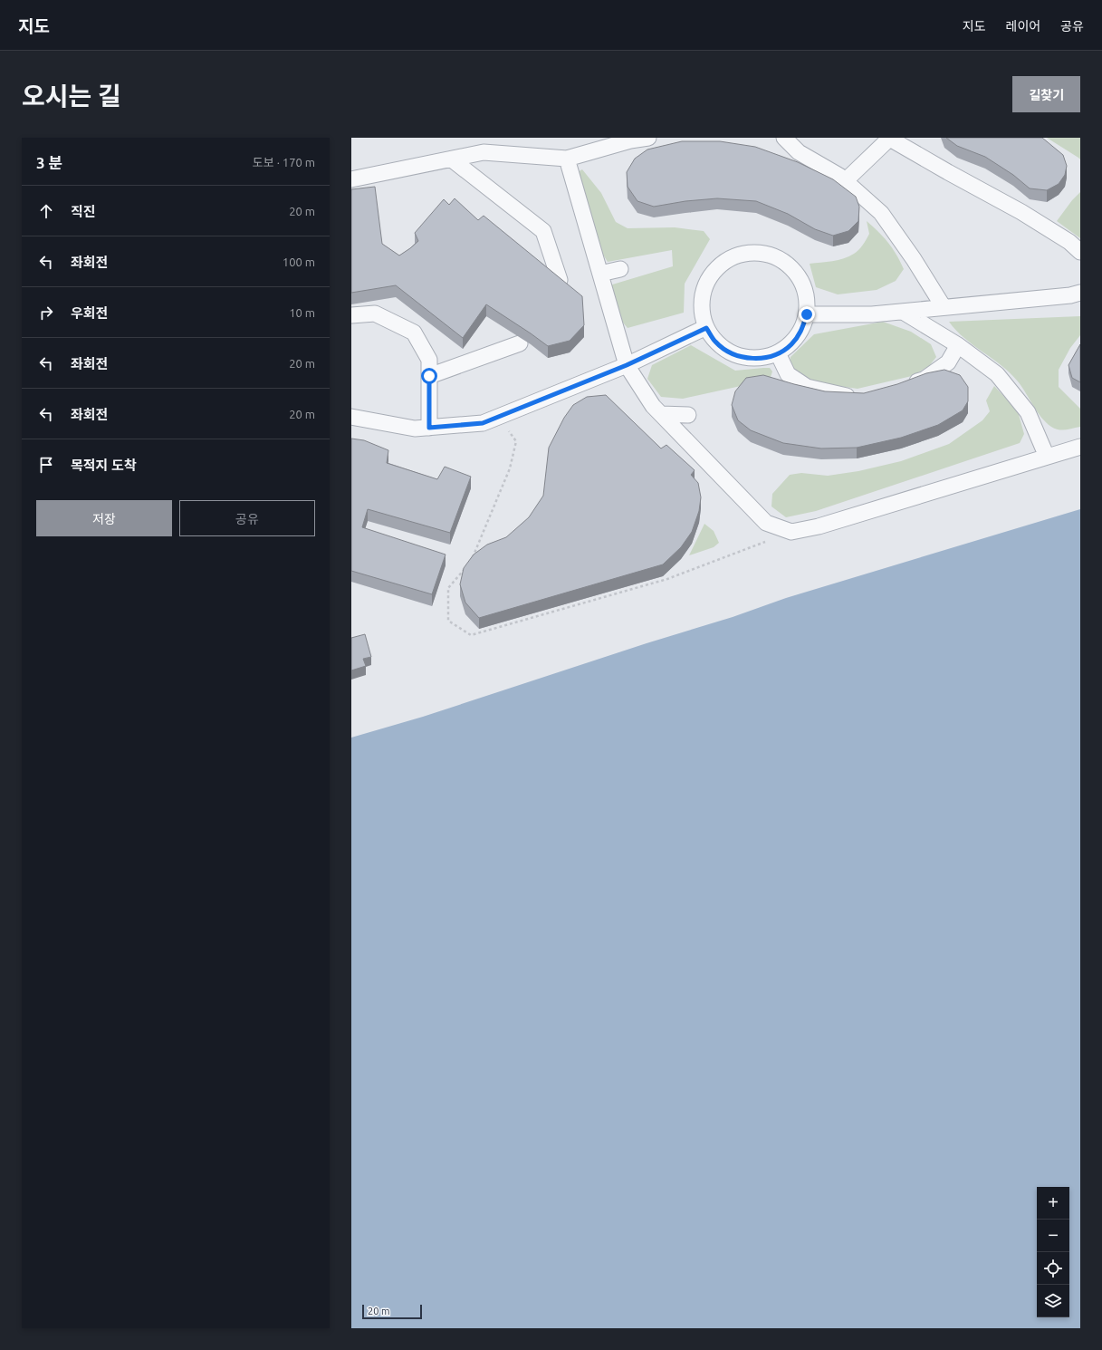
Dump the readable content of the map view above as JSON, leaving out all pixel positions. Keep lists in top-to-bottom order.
{
  "scale_bar": "20 m",
  "page": {
    "header": "지도",
    "nav": ["지도", "레이어", "공유"],
    "title": "오시는 길",
    "buttons": [
      "길찾기",
      ["저장", "공유"]
    ],
    "heading": ["3 분", "도보 · 170 m"],
    "list": [
      ["직진", "20 m"],
      ["좌회전", "100 m"],
      ["우회전", "10 m"],
      ["좌회전", "20 m"],
      ["좌회전", "20 m"],
      "목적지 도착"
    ],
    "map_buttons": ["+", "−"],
    "scale": "20 m"
  }
}
